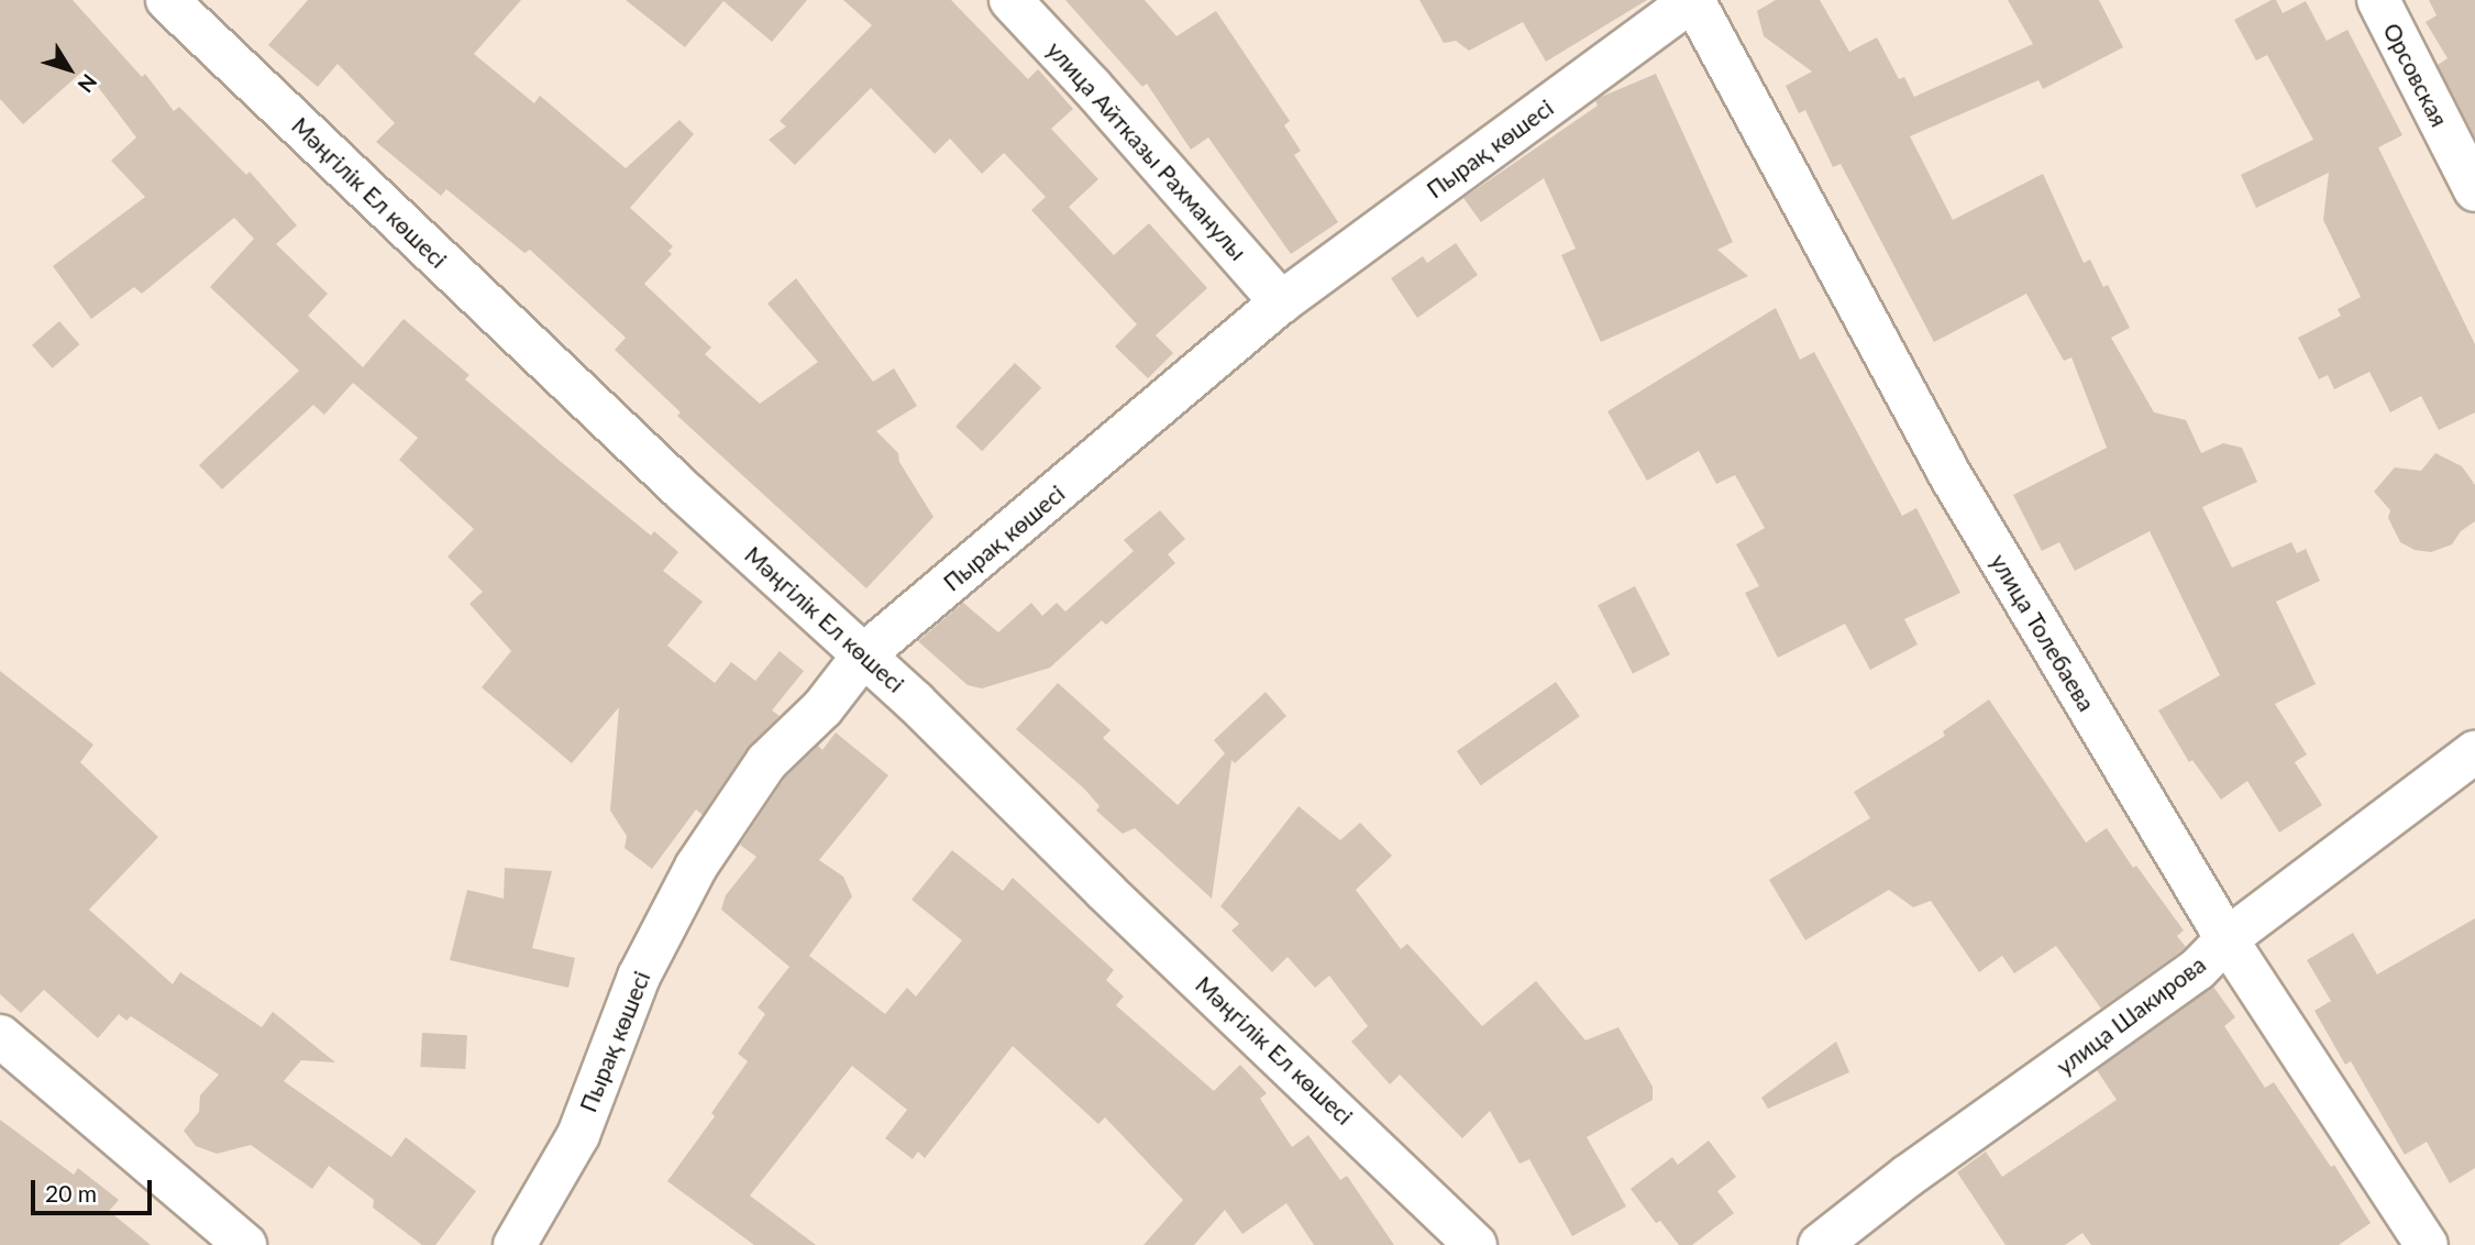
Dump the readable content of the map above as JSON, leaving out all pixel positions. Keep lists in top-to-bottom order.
{
  "streets": {
    "street": [
      "Орсовская",
      "Пырақ көшесі",
      "улица Айтказы Рахманулы",
      "Мәңгілік Ел көшесі",
      "улица Толебаева",
      "улица Шакирова"
    ]
  },
  "crossings": [
    ["Пырақ көшесі", "улица Айтказы Рахманулы"],
    ["Пырақ көшесі", "Мәңгілік Ел көшесі"],
    ["Пырақ көшесі", "улица Толебаева"],
    ["улица Толебаева", "улица Шакирова"]
  ],
  "scale_bar": "20 m",
  "north": "bottom right"
}
